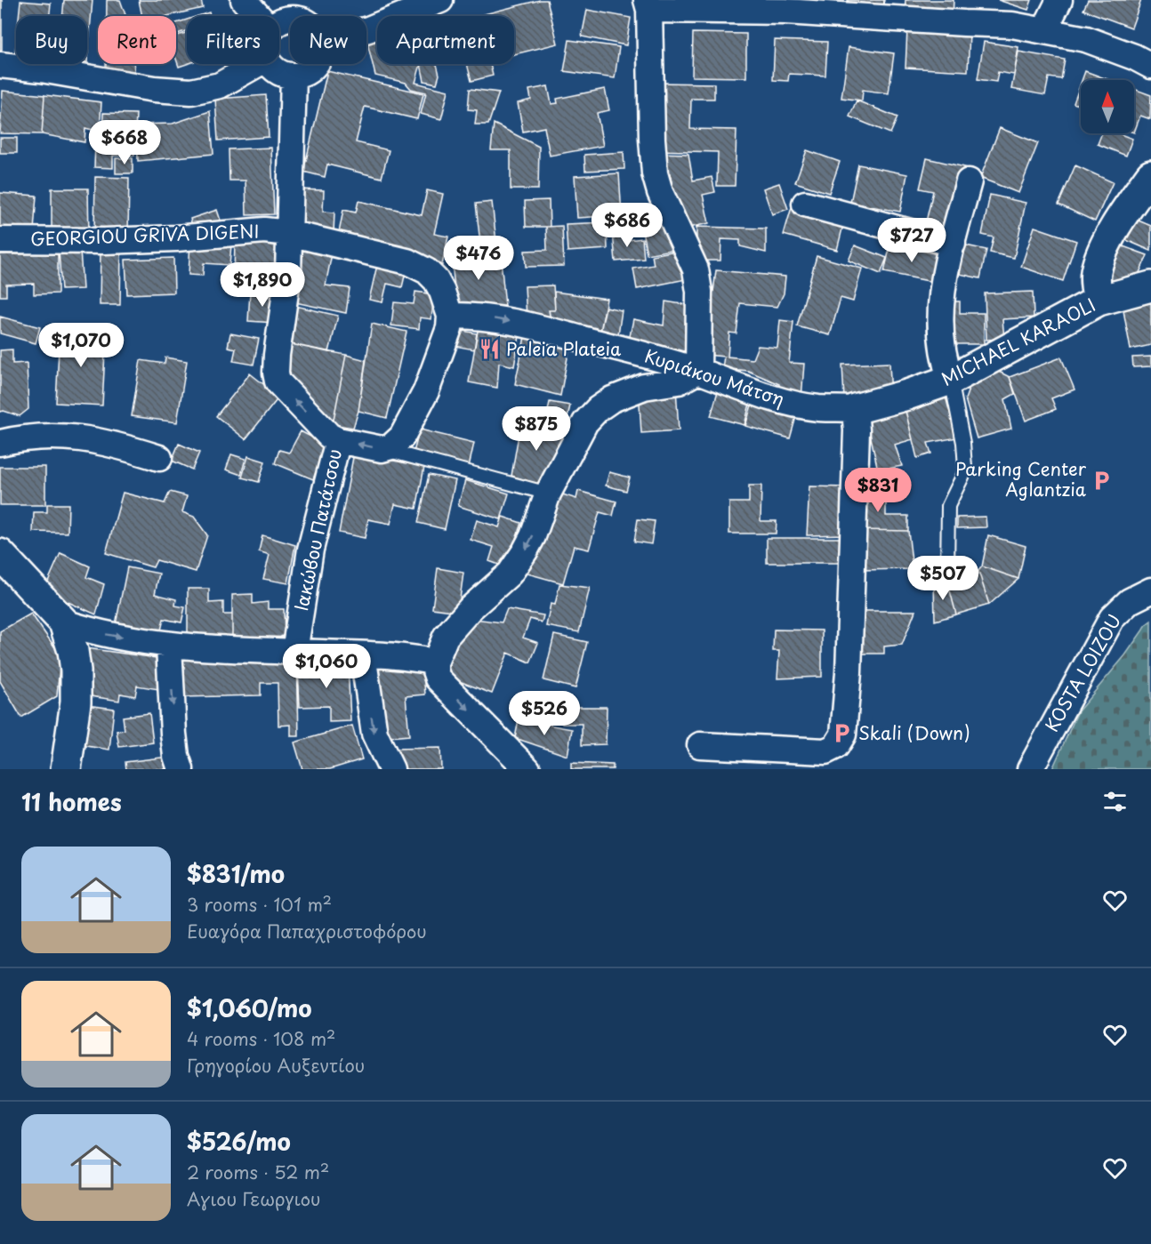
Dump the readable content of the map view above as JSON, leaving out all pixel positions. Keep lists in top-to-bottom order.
{
  "streets": {
    "street": [
      "GEORGIOU GRIVA DIGENI",
      "MICHAEL KARAOLI",
      "Κυριάκου Μάτση",
      "Ιακώβου Πατάτσου",
      "KOSTA LOIZOU"
    ]
  },
  "crossings": [
    ["GEORGIOU GRIVA DIGENI", "Κυριάκου Μάτση"],
    ["MICHAEL KARAOLI", "Κυριάκου Μάτση"]
  ],
  "one_way": ["Κυριάκου Μάτση"],
  "places": {
    "restaurant": ["Paleia Plateia"],
    "parking": ["Parking Center Aglantzia", "Skali (Down)"]
  },
  "north": "top",
  "page": {
    "chip": [
      "Buy",
      "Rent",
      "Filters",
      "New",
      "Apartment"
    ],
    "price": [
      "$668",
      "$686",
      "$727",
      "$476",
      "$1,890",
      "$1,070",
      "$875",
      "$831",
      "$507",
      "$1,060",
      "$526"
    ],
    "heading": "11 homes",
    "list": [
      {
        "name": "$831/mo",
        "note": "3 rooms · 101 m² · Ευαγόρα Παπαχριστοφόρου"
      },
      {
        "name": "$1,060/mo",
        "note": "4 rooms · 108 m² · Γρηγορίου Αυξεντίου"
      },
      {
        "name": "$526/mo",
        "note": "2 rooms · 52 m² · Αγιου Γεωργιου"
      }
    ]
  }
}
